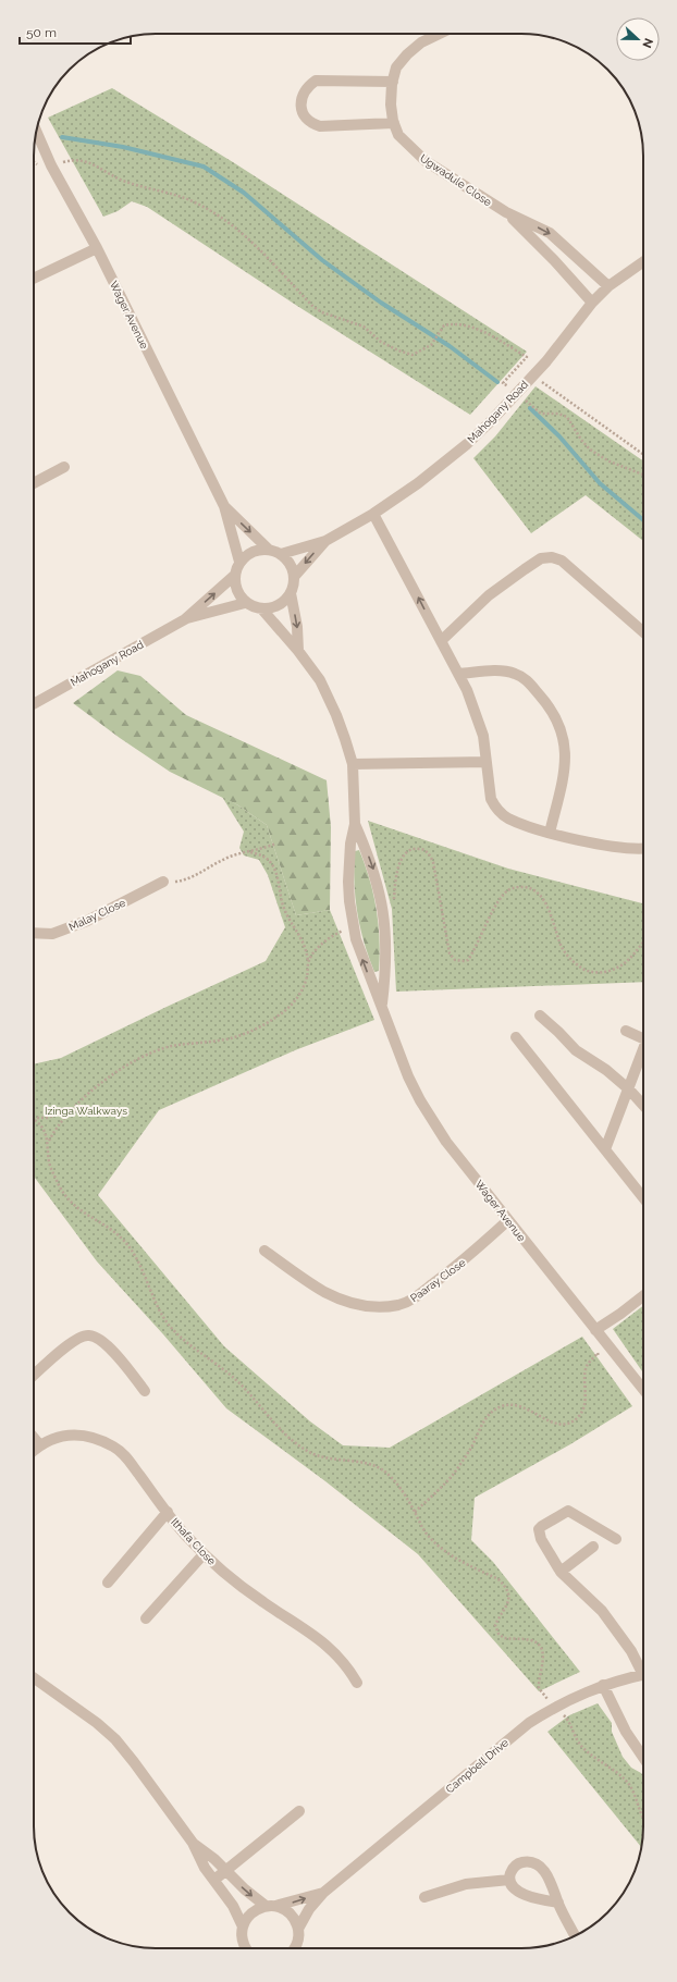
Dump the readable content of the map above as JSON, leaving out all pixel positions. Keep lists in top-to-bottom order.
{
  "streets": {
    "street": [
      "Ugwadule Close",
      "Wager Avenue",
      "Mahogany Road",
      "Malay Close",
      "Paaray Close",
      "Ithafa Close",
      "Campbell Drive"
    ]
  },
  "crossings": [
    ["Wager Avenue", "Mahogany Road"],
    ["Wager Avenue", "Paaray Close"]
  ],
  "parks": ["Izinga Walkways"],
  "scale_bar": "50 m",
  "north": "right"
}
